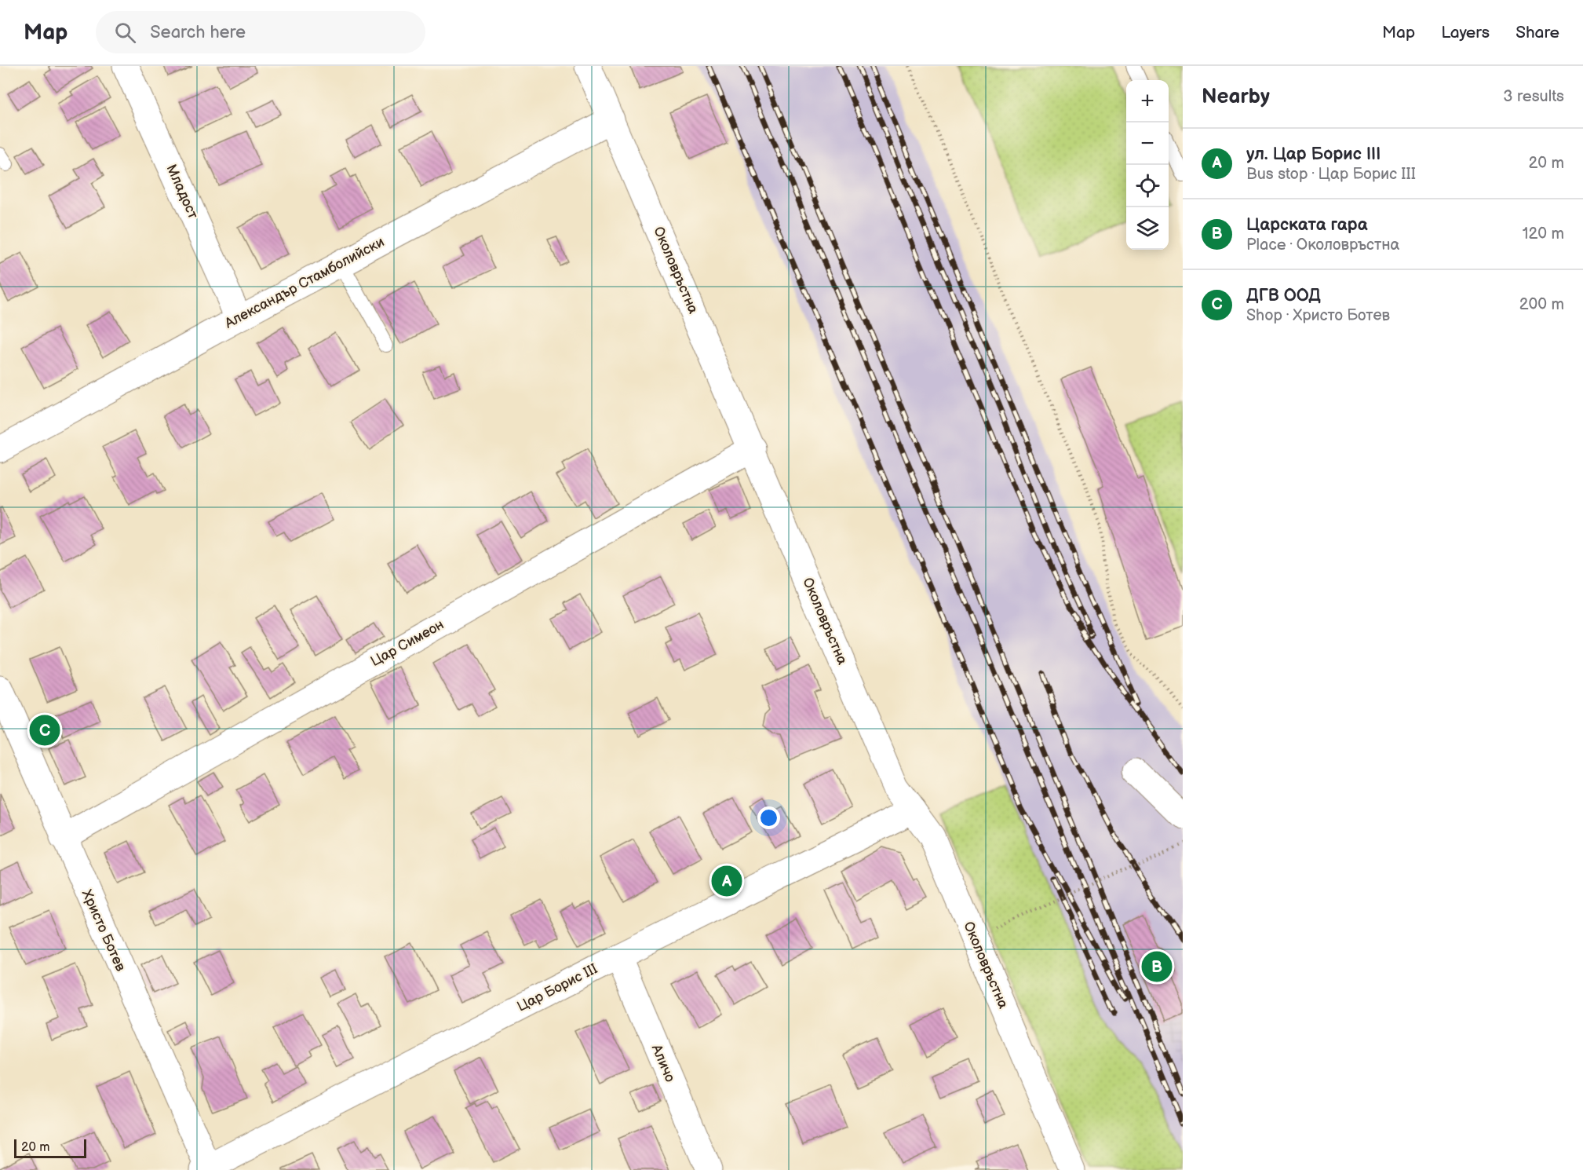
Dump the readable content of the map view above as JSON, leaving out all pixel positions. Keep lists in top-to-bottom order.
{
  "streets": {
    "street": [
      "Младост",
      "Околовръстна",
      "Александър Стамболийски",
      "Цар Симеон",
      "Христо Ботев",
      "Цар Борис III",
      "Аличо"
    ]
  },
  "crossings": [
    ["Младост", "Александър Стамболийски"],
    ["Околовръстна", "Александър Стамболийски"],
    ["Околовръстна", "Цар Симеон"],
    ["Околовръстна", "Цар Борис III"],
    ["Цар Симеон", "Христо Ботев"],
    ["Христо Ботев", "Цар Борис III"],
    ["Цар Борис III", "Аличо"]
  ],
  "scale_bar": "20 m",
  "page": {
    "header": "Map",
    "search": "Search here",
    "nav": ["Map", "Layers", "Share"],
    "heading": ["Nearby", "3 results"],
    "map_buttons": ["+", "−"],
    "list": [
      {
        "mark": "A",
        "name": "ул. Цар Борис ІІІ",
        "note": "Bus stop · Цар Борис III",
        "value": "20 m"
      },
      {
        "mark": "B",
        "name": "Царската гара",
        "note": "Place · Околовръстна",
        "value": "120 m"
      },
      {
        "mark": "C",
        "name": "ДГВ ООД",
        "note": "Shop · Христо Ботев",
        "value": "200 m"
      }
    ],
    "pins": ["C", "A", "B"],
    "scale": "20 m"
  }
}
